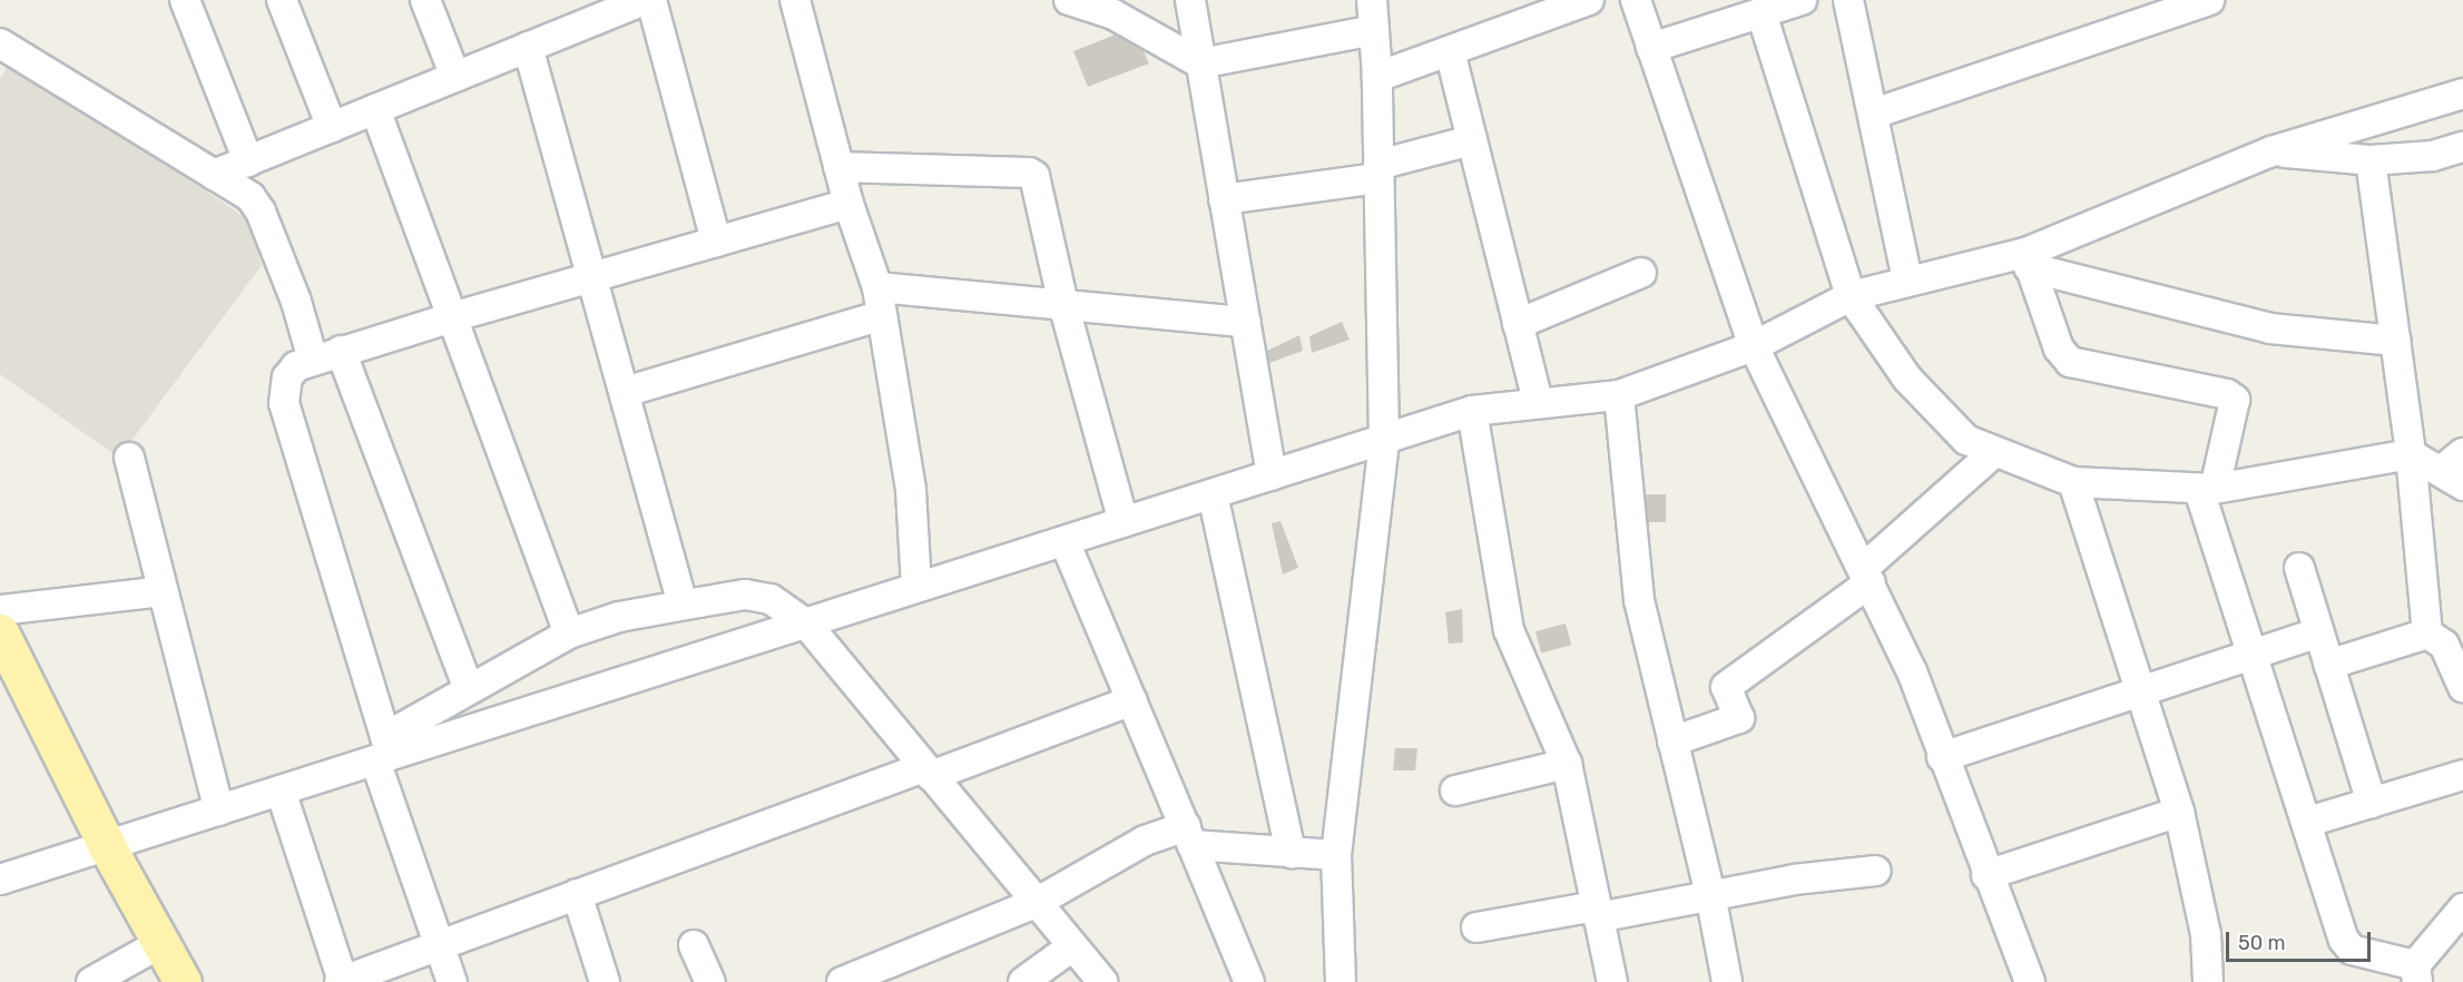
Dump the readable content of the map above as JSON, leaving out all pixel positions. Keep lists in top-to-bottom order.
{
  "scale_bar": "50 m"
}
